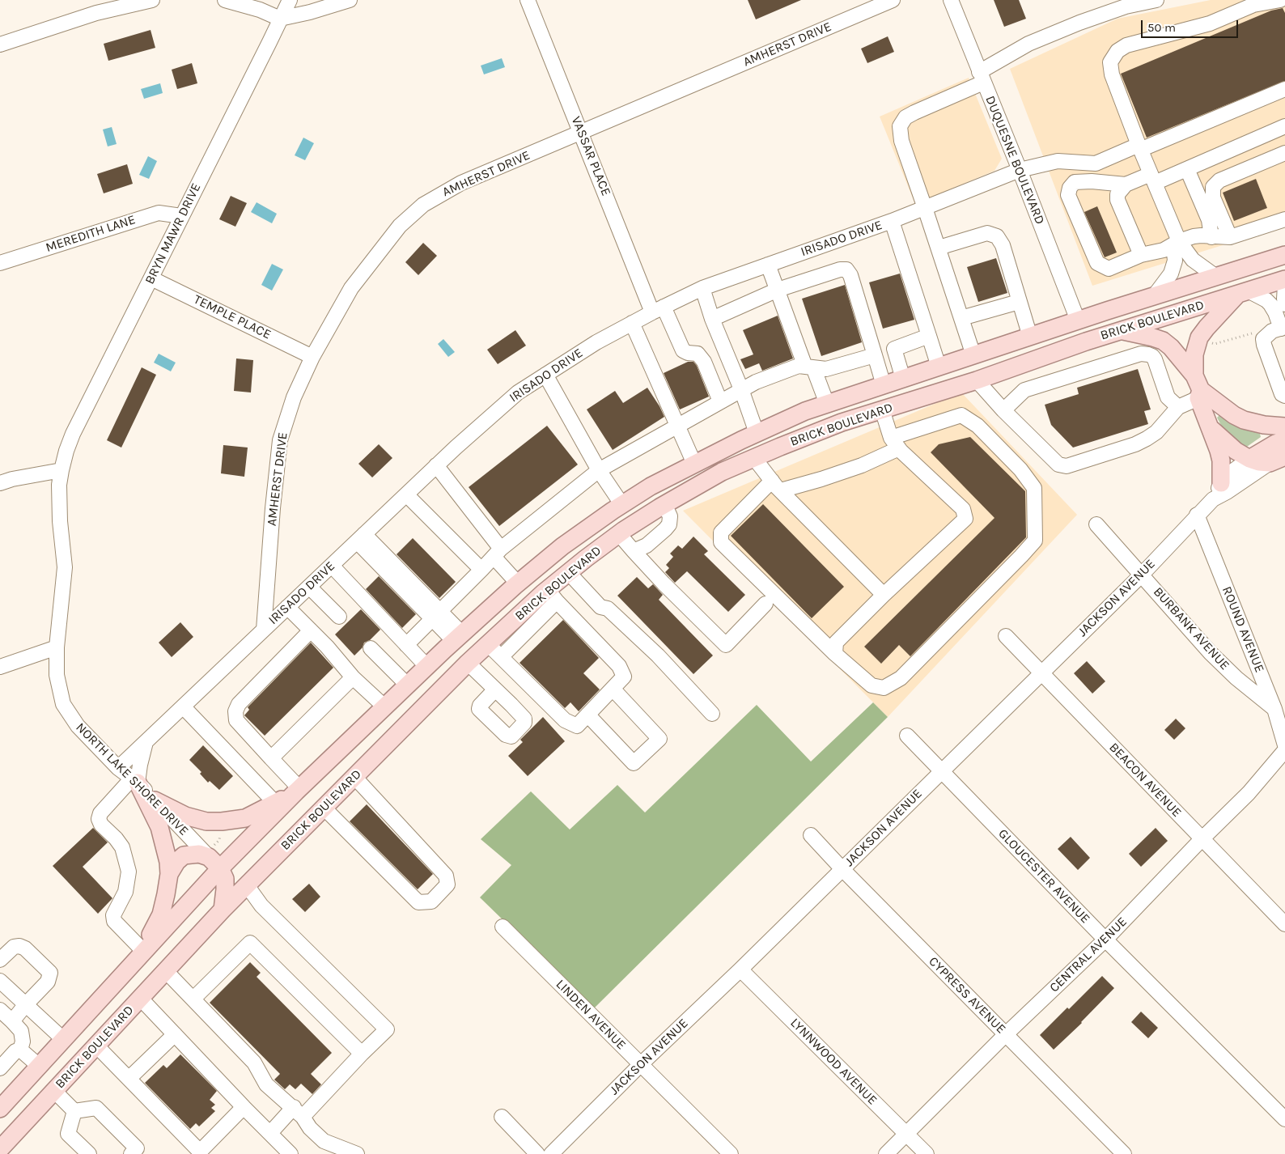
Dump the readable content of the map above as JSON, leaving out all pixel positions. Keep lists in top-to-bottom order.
{
  "streets": {
    "main road": ["BRICK BOULEVARD", "JACKSON AVENUE"],
    "street": [
      "AMHERST DRIVE",
      "VASSAR PLACE",
      "DUQUESNE BOULEVARD",
      "MEREDITH LANE",
      "BRYN MAWR DRIVE",
      "IRISADO DRIVE",
      "TEMPLE PLACE",
      "BURBANK AVENUE",
      "ROUND AVENUE",
      "NORTH LAKE SHORE DRIVE",
      "BEACON AVENUE",
      "GLOUCESTER AVENUE",
      "CENTRAL AVENUE",
      "CYPRESS AVENUE",
      "LINDEN AVENUE",
      "LYNNWOOD AVENUE"
    ]
  },
  "crossings": [
    ["AMHERST DRIVE", "VASSAR PLACE"],
    ["AMHERST DRIVE", "IRISADO DRIVE"],
    ["AMHERST DRIVE", "TEMPLE PLACE"],
    ["VASSAR PLACE", "IRISADO DRIVE"],
    ["DUQUESNE BOULEVARD", "IRISADO DRIVE"],
    ["DUQUESNE BOULEVARD", "BRICK BOULEVARD"],
    ["MEREDITH LANE", "BRYN MAWR DRIVE"],
    ["BRYN MAWR DRIVE", "TEMPLE PLACE"],
    ["BRYN MAWR DRIVE", "NORTH LAKE SHORE DRIVE"],
    ["IRISADO DRIVE", "NORTH LAKE SHORE DRIVE"],
    ["BRICK BOULEVARD", "NORTH LAKE SHORE DRIVE"],
    ["JACKSON AVENUE", "BURBANK AVENUE"],
    ["JACKSON AVENUE", "ROUND AVENUE"],
    ["JACKSON AVENUE", "BEACON AVENUE"],
    ["JACKSON AVENUE", "GLOUCESTER AVENUE"],
    ["JACKSON AVENUE", "CYPRESS AVENUE"],
    ["JACKSON AVENUE", "LINDEN AVENUE"],
    ["JACKSON AVENUE", "LYNNWOOD AVENUE"],
    ["BURBANK AVENUE", "ROUND AVENUE"],
    ["BEACON AVENUE", "CENTRAL AVENUE"],
    ["GLOUCESTER AVENUE", "CENTRAL AVENUE"],
    ["CENTRAL AVENUE", "CYPRESS AVENUE"],
    ["CENTRAL AVENUE", "LYNNWOOD AVENUE"]
  ],
  "scale_bar": "50 m"
}
